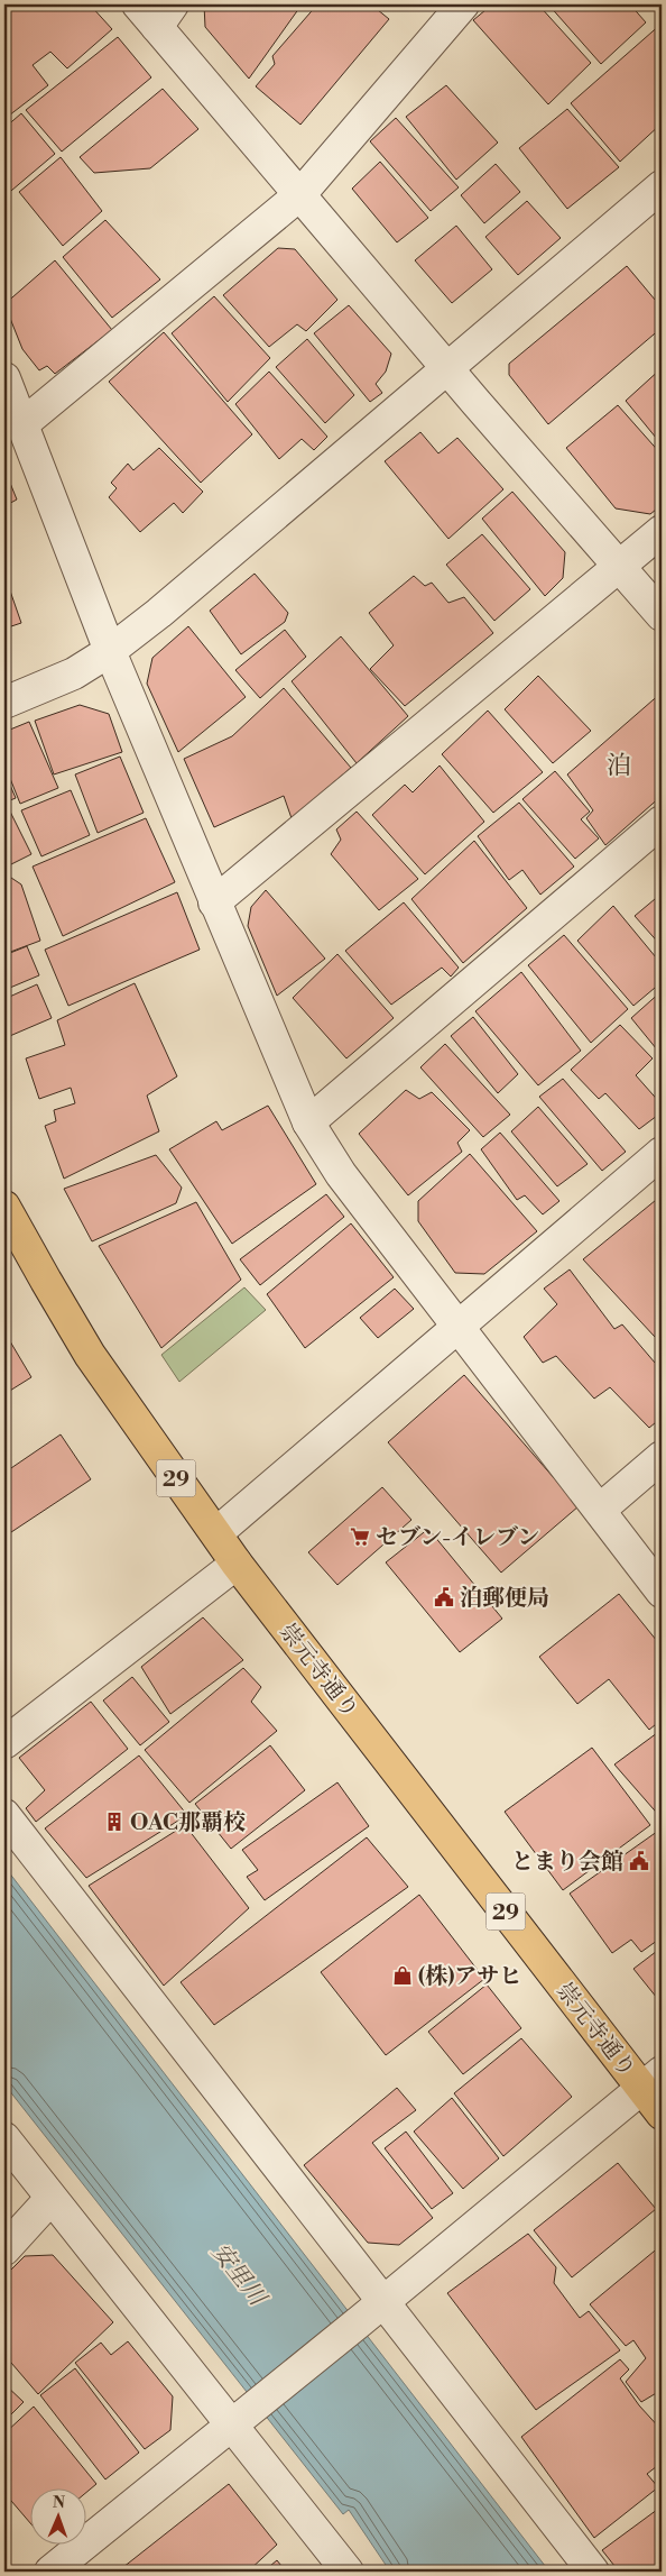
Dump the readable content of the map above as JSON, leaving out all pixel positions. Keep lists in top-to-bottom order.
{
  "streets": {
    "main road": ["29", "崇元寺通り"]
  },
  "districts": ["泊"],
  "water": ["安里川"],
  "places": {
    "supermarket": ["セブン-イレブン"],
    "public building": ["泊郵便局", "とまり会館"],
    "building": ["OAC那覇校"],
    "shop": ["(株)アサヒ"]
  },
  "north": "top"
}
